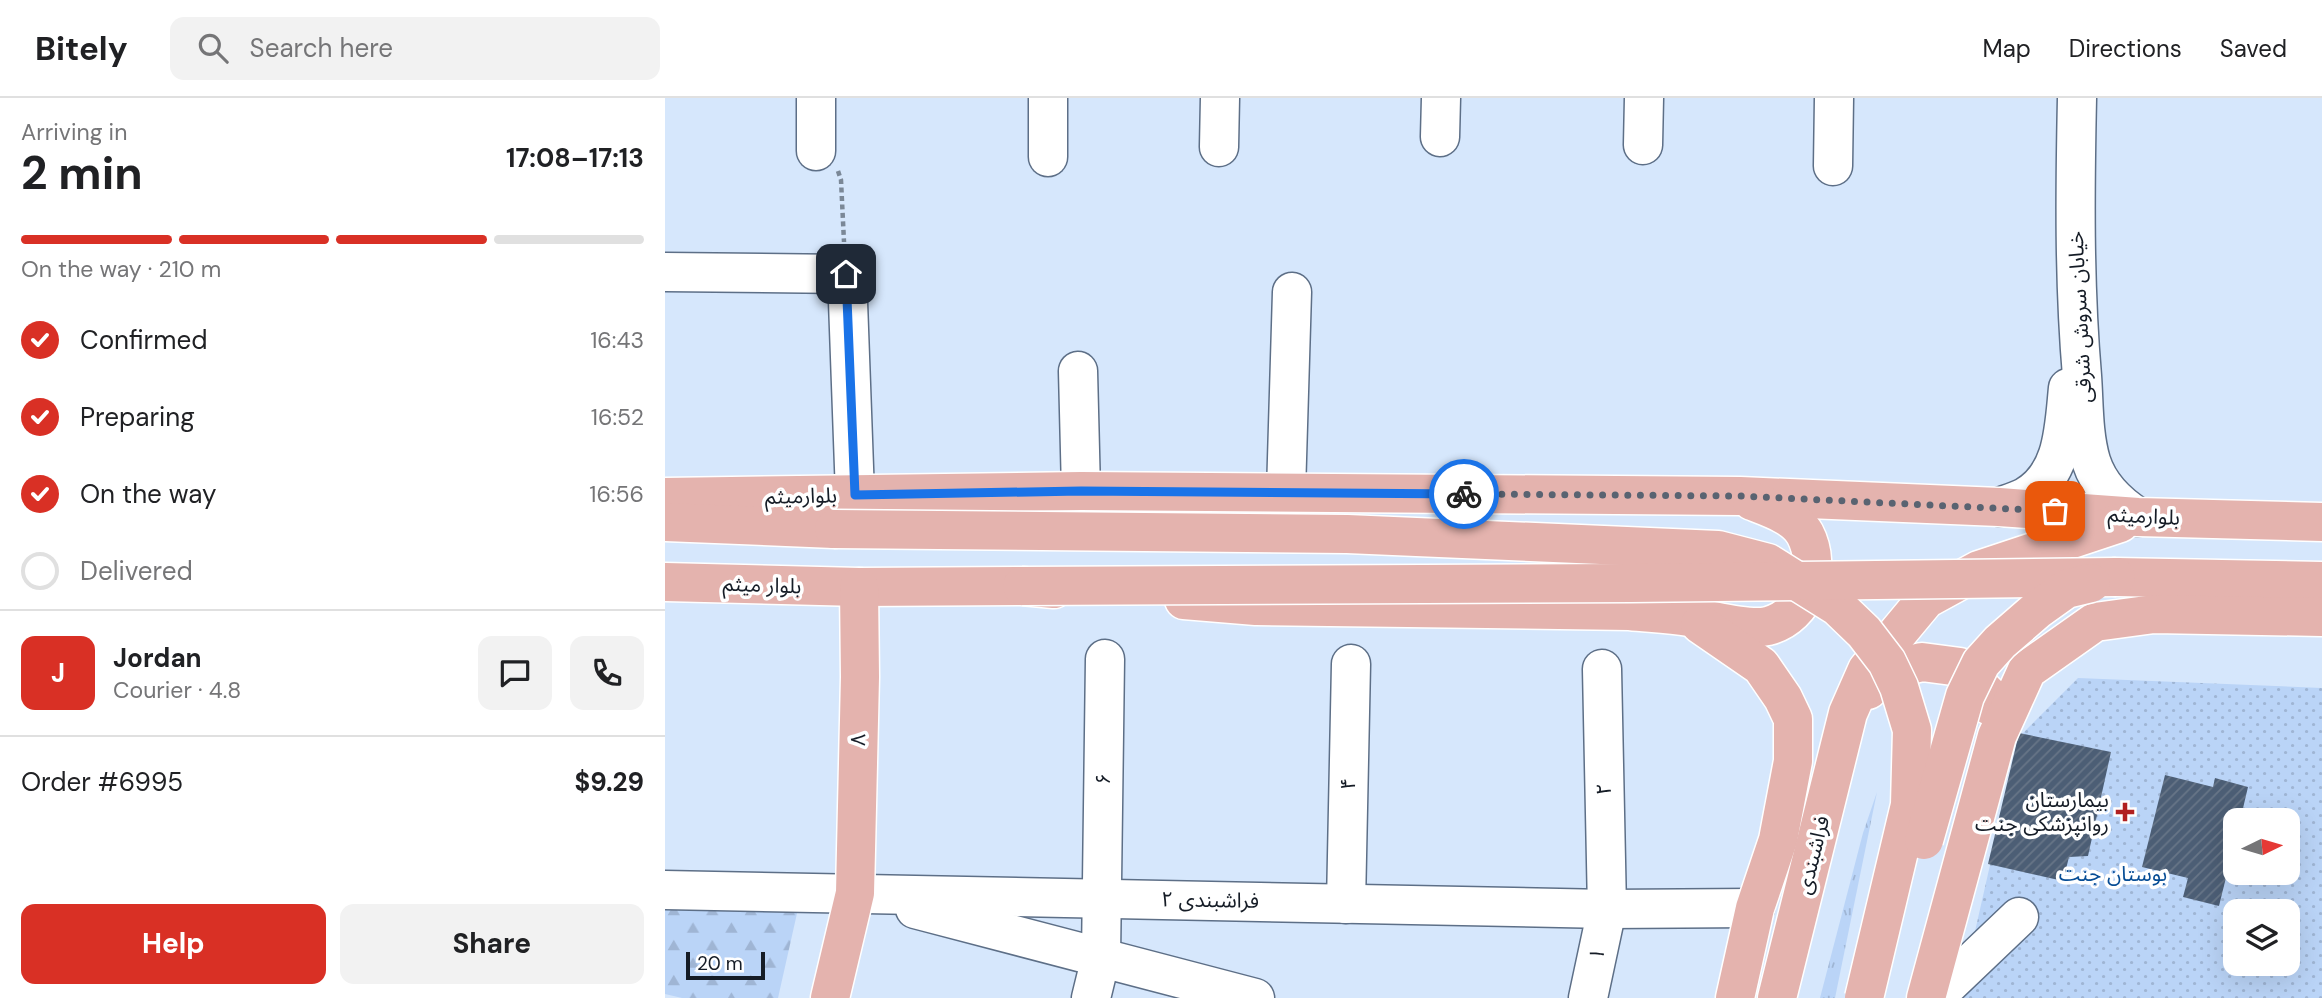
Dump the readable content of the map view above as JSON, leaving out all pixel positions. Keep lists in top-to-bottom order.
{
  "streets": {
    "main road": [
      "بلوارمیثم",
      "بلوار میثم",
      "۸",
      "فراشبندی"
    ],
    "street": [
      "خیابان سروش شرقی",
      "۶",
      "۴",
      "۲",
      "۲ فراشبندی",
      "۱"
    ]
  },
  "crossings": [
    ["خیابان سروش شرقی", "بلوارمیثم"],
    ["خیابان سروش شرقی", "فراشبندی"],
    ["بلوارمیثم", "فراشبندی"],
    ["بلوار میثم", "۸"],
    ["۸", "۲ فراشبندی"],
    ["۶", "۲ فراشبندی"],
    ["۴", "۲ فراشبندی"],
    ["۲", "۲ فراشبندی"],
    ["۲", "۱"],
    ["۲ فراشبندی", "۱"]
  ],
  "parks": ["بوستان جنت"],
  "places": {
    "health": ["بیمارستان روانپزشکی جنت"]
  },
  "scale_bar": "20 m",
  "north": "right",
  "page": {
    "header": "Bitely",
    "search": "Search here",
    "nav": ["Map", "Directions", "Saved"],
    "heading": ["2 min", "Arriving in", "17:08–17:13"],
    "panel": [
      "Jordan",
      "Courier · 4.8",
      "Order #6995",
      "$9.29"
    ],
    "bar": "On the way · 210 m",
    "list": [
      ["Confirmed", "16:43"],
      ["Preparing", "16:52"],
      ["On the way", "16:56"],
      "Delivered"
    ],
    "round": "J",
    "buttons": ["Help", "Share"],
    "scale": "20 m"
  }
}
